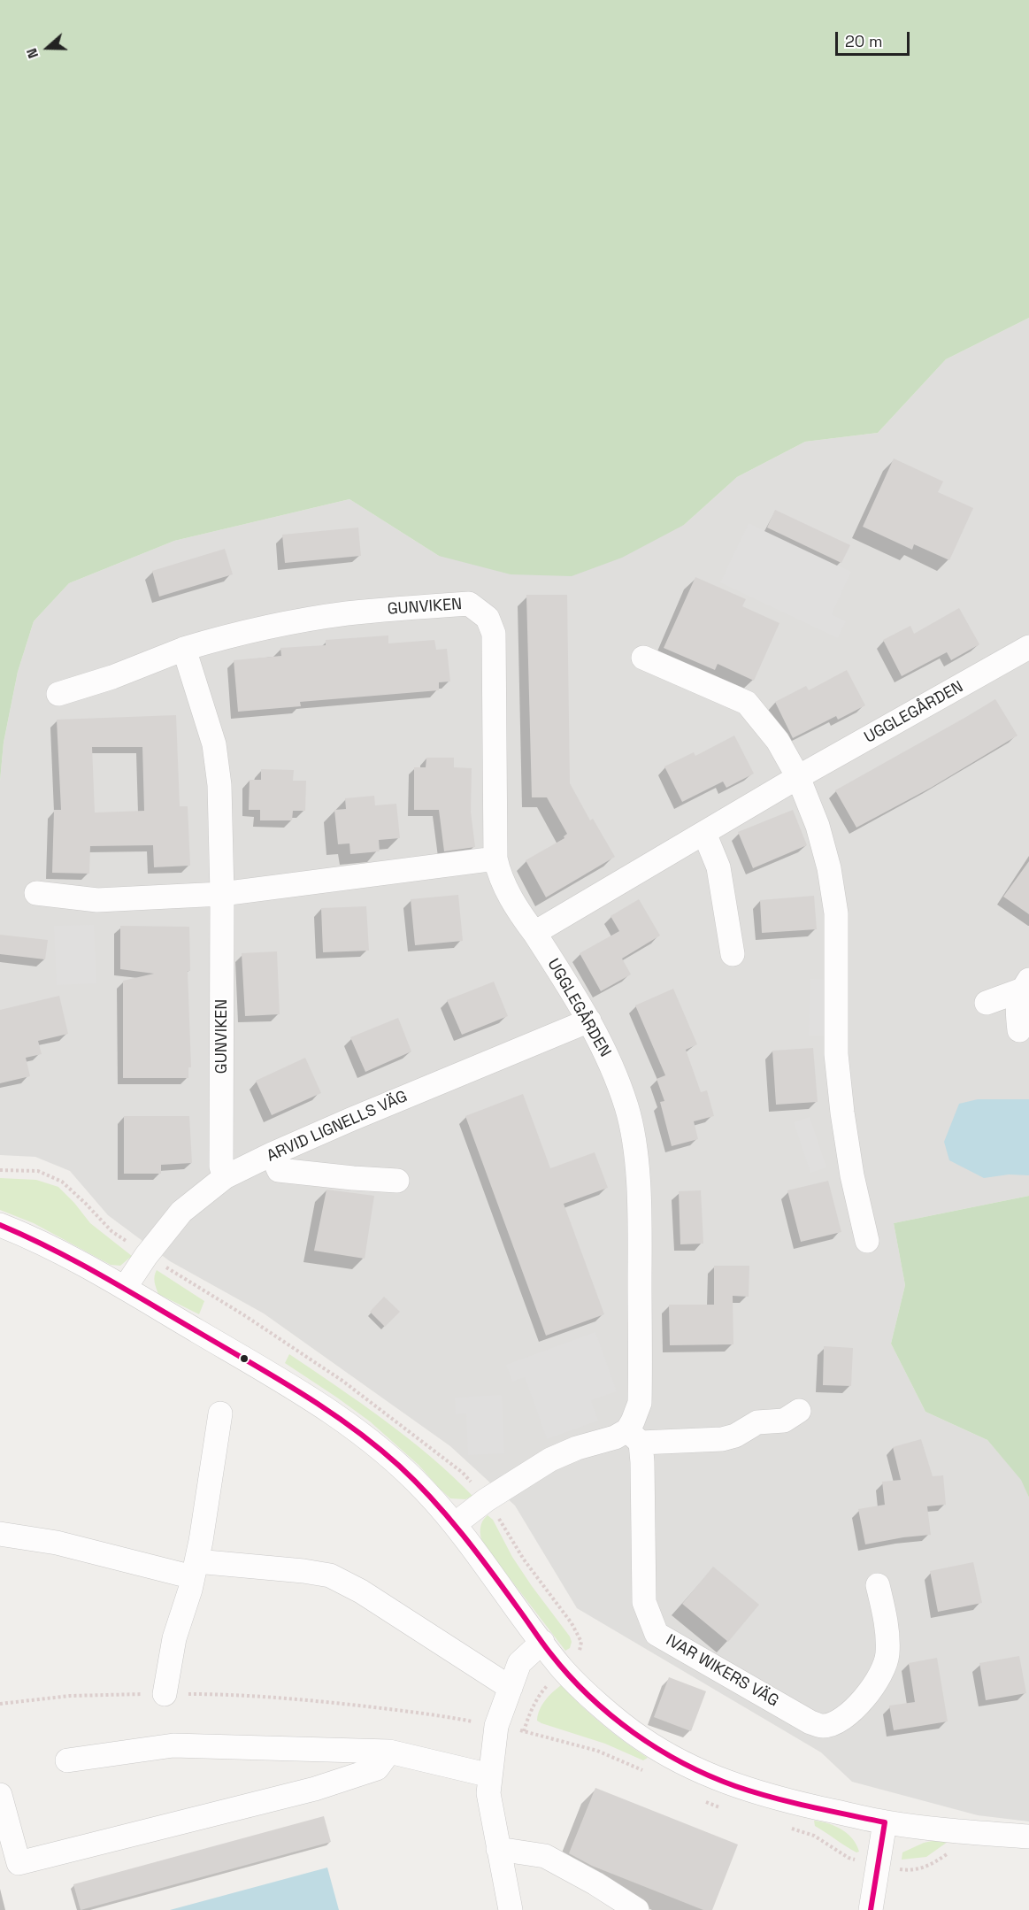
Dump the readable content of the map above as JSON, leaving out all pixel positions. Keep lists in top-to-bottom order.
{
  "streets": {
    "street": [
      "GUNVIKEN",
      "UGGLEGÅRDEN",
      "ARVID LIGNELLS VÄG",
      "IVAR WIKERS VÄG"
    ]
  },
  "crossings": [
    ["GUNVIKEN", "UGGLEGÅRDEN"],
    ["GUNVIKEN", "ARVID LIGNELLS VÄG"],
    ["UGGLEGÅRDEN", "ARVID LIGNELLS VÄG"],
    ["UGGLEGÅRDEN", "IVAR WIKERS VÄG"]
  ],
  "scale_bar": "20 m",
  "north": "left"
}
